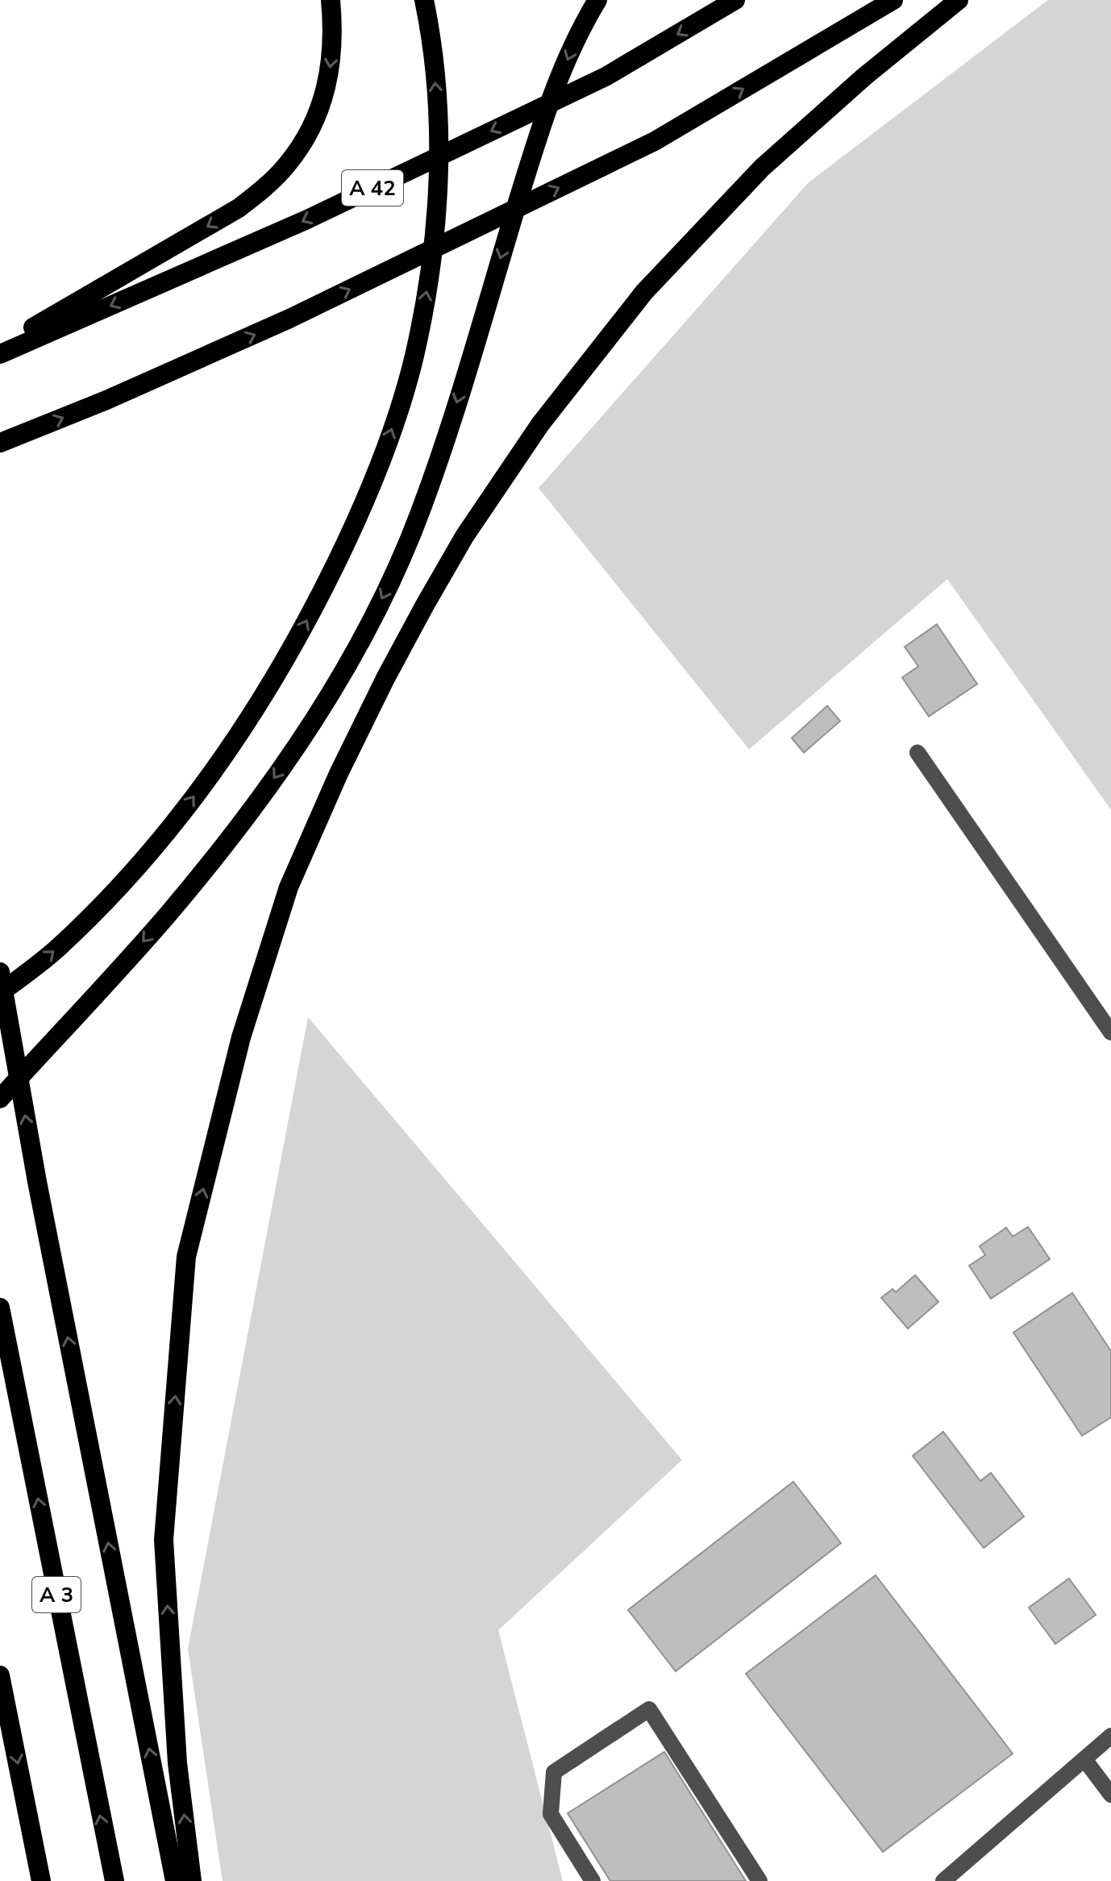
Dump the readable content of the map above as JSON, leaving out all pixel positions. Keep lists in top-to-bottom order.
{
  "streets": {
    "highway": ["A 42", "A 3"]
  }
}
